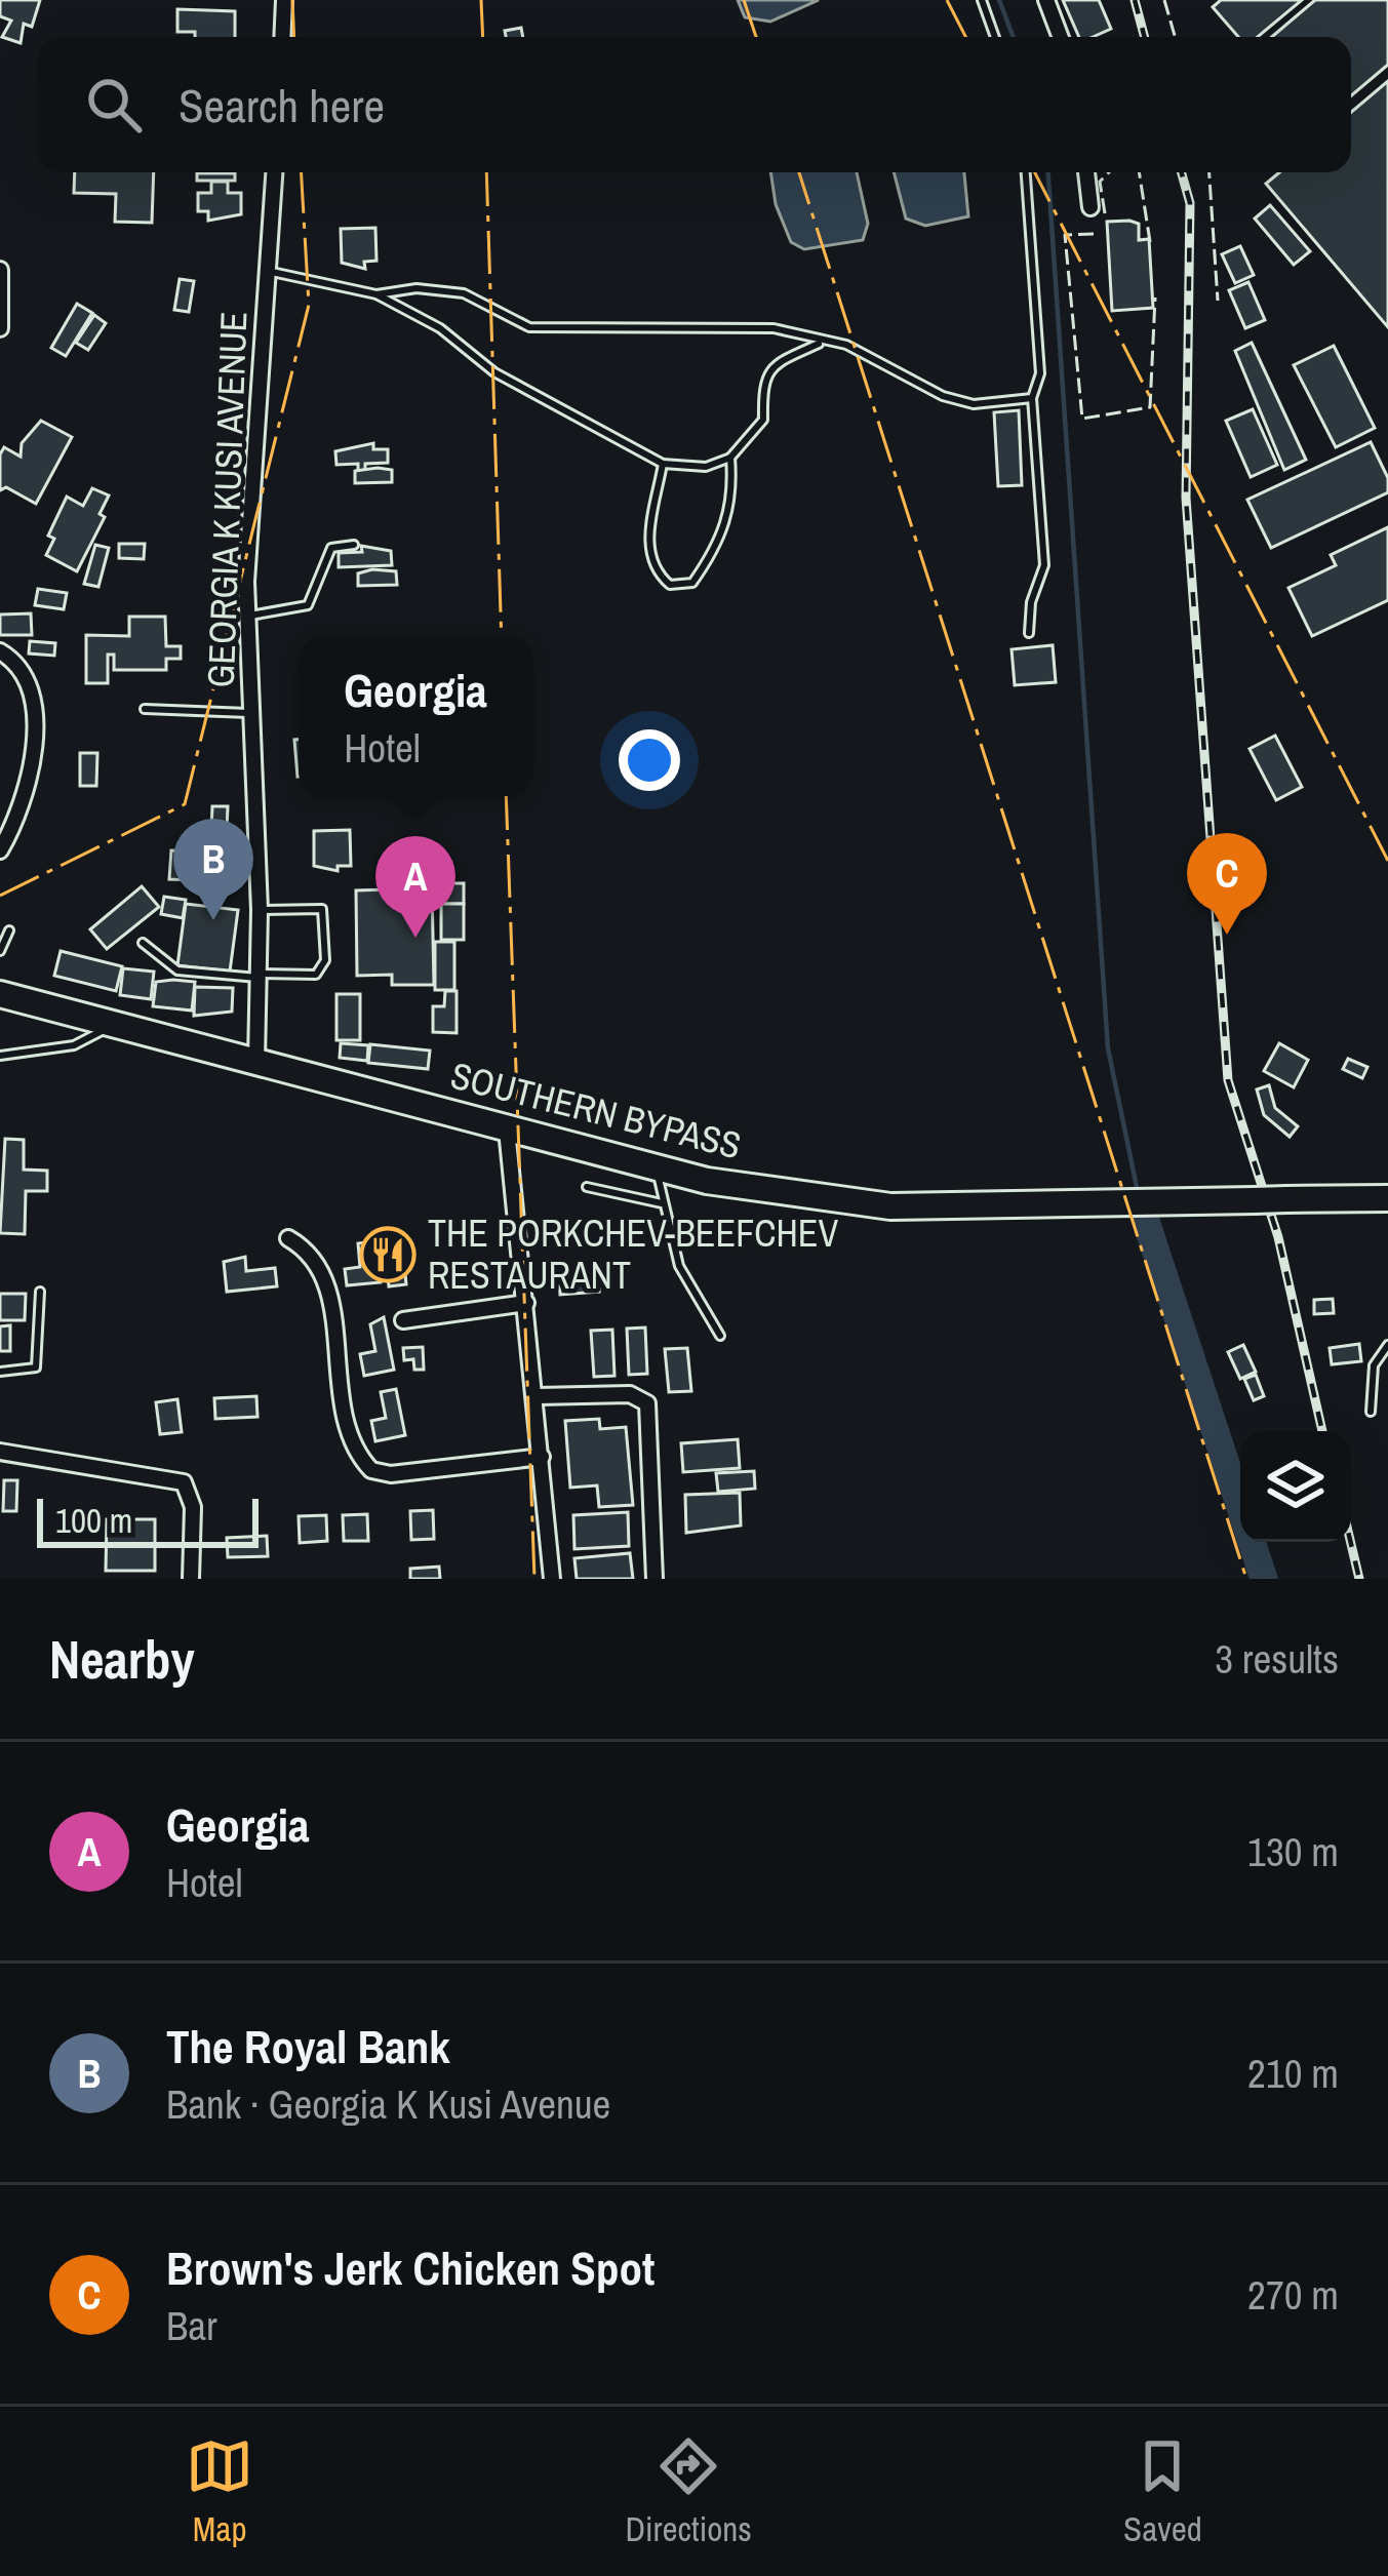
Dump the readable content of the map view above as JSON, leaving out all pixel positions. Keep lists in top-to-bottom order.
{
  "streets": {
    "highway": ["SOUTHERN BYPASS"],
    "street": ["GEORGIA K KUSI AVENUE"]
  },
  "crossings": [
    ["GEORGIA K KUSI AVENUE", "SOUTHERN BYPASS"]
  ],
  "places": {
    "restaurant": ["THE PORKCHEV-BEEFCHEV RESTAURANT"]
  },
  "scale_bar": "100 m",
  "page": {
    "search": "Search here",
    "popup": ["Georgia", "Hotel"],
    "pins": ["B", "C", "A"],
    "scale": "100 m",
    "heading": ["Nearby", "3 results"],
    "list": [
      {
        "mark": "A",
        "name": "Georgia",
        "note": "Hotel",
        "value": "130 m"
      },
      {
        "mark": "B",
        "name": "The Royal Bank",
        "note": "Bank · Georgia K Kusi Avenue",
        "value": "210 m"
      },
      {
        "mark": "C",
        "name": "Brown's Jerk Chicken Spot",
        "note": "Bar",
        "value": "270 m"
      }
    ],
    "nav": ["Map", "Directions", "Saved"]
  }
}
